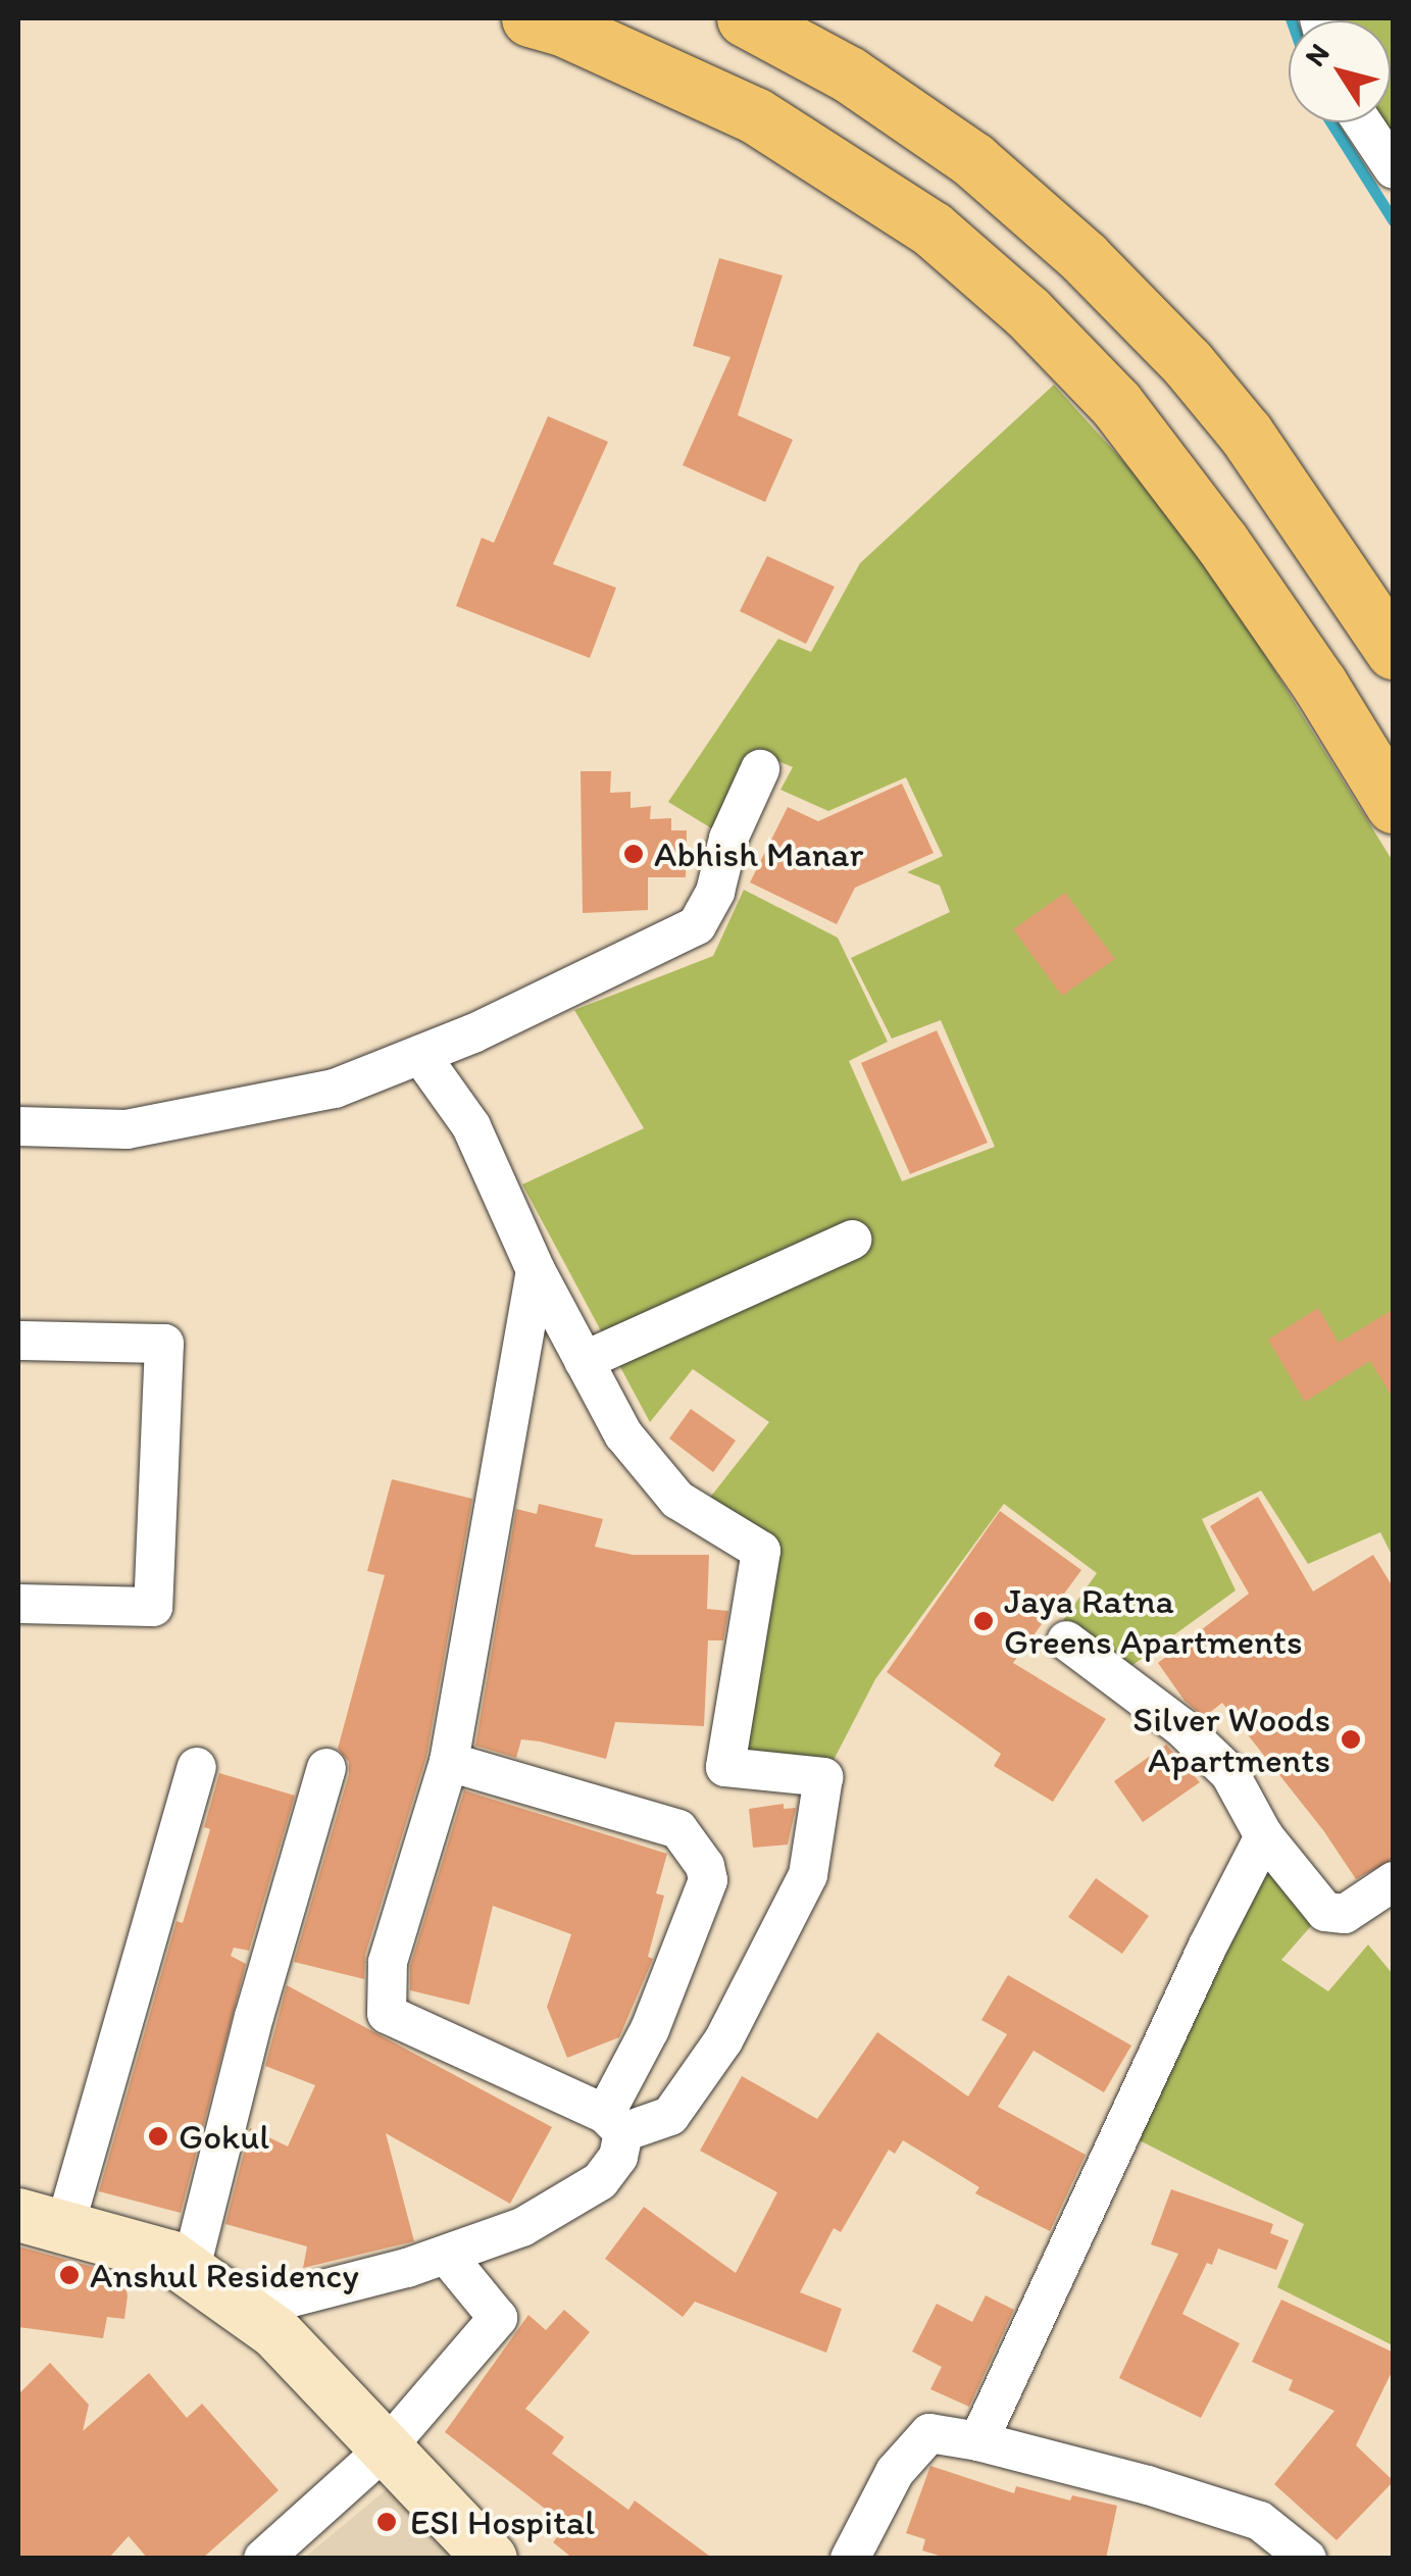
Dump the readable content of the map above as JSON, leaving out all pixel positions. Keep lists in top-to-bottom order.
{
  "places": [
    "Abhish Manar",
    "Jaya Ratna Greens Apartments",
    "Silver Woods Apartments",
    "Gokul",
    "Anshul Residency",
    "ESI Hospital"
  ],
  "north": "top left"
}
